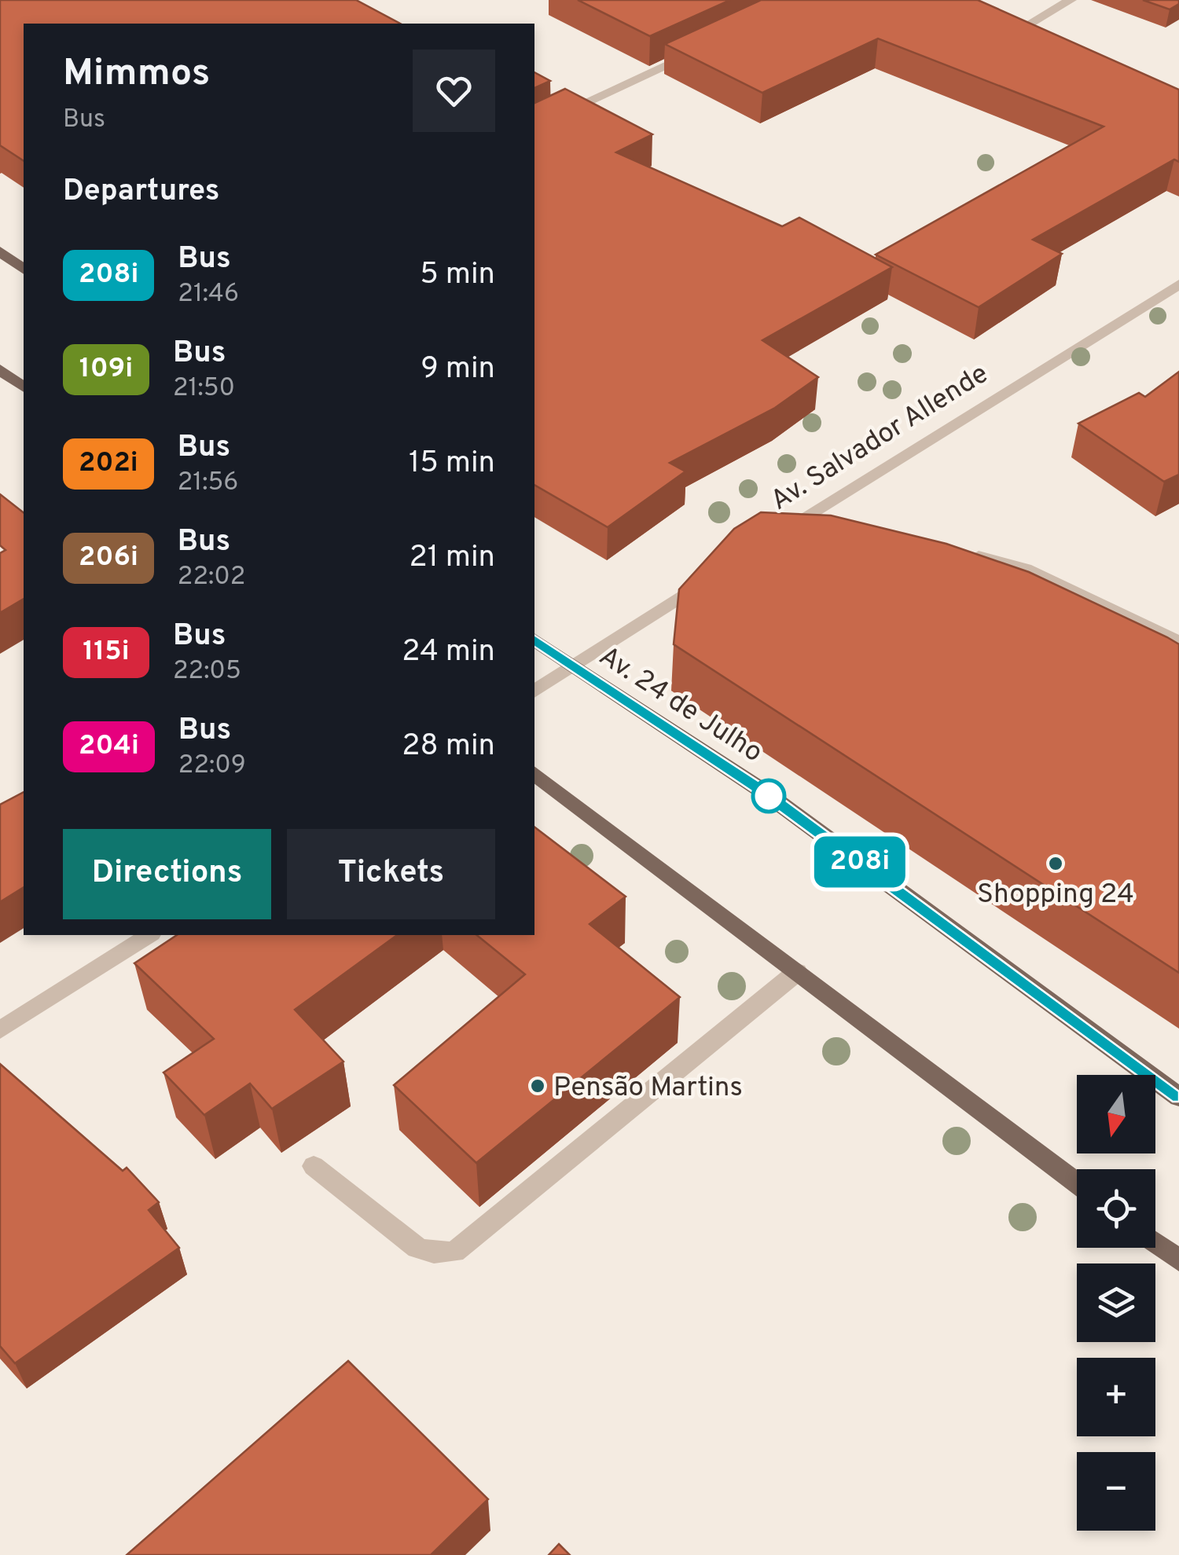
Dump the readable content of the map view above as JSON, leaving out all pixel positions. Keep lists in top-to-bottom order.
{
  "streets": {
    "main road": ["Av. 24 de Julho"],
    "street": ["Av. Salvador Allende"]
  },
  "places": ["Shopping 24", "Pensão Martins"],
  "lines": ["bus line 208i"],
  "north": "bottom",
  "page": {
    "on_map": "208i",
    "heading": [
      ["Mimmos", "Bus"],
      "Departures"
    ],
    "list": [
      {
        "mark": "208i",
        "name": "Bus",
        "note": "21:46",
        "value": "5 min"
      },
      {
        "mark": "109i",
        "name": "Bus",
        "note": "21:50",
        "value": "9 min"
      },
      {
        "mark": "202i",
        "name": "Bus",
        "note": "21:56",
        "value": "15 min"
      },
      {
        "mark": "206i",
        "name": "Bus",
        "note": "22:02",
        "value": "21 min"
      },
      {
        "mark": "115i",
        "name": "Bus",
        "note": "22:05",
        "value": "24 min"
      },
      {
        "mark": "204i",
        "name": "Bus",
        "note": "22:09",
        "value": "28 min"
      }
    ],
    "buttons": ["Directions", "Tickets"],
    "map_buttons": ["+", "−"]
  }
}
